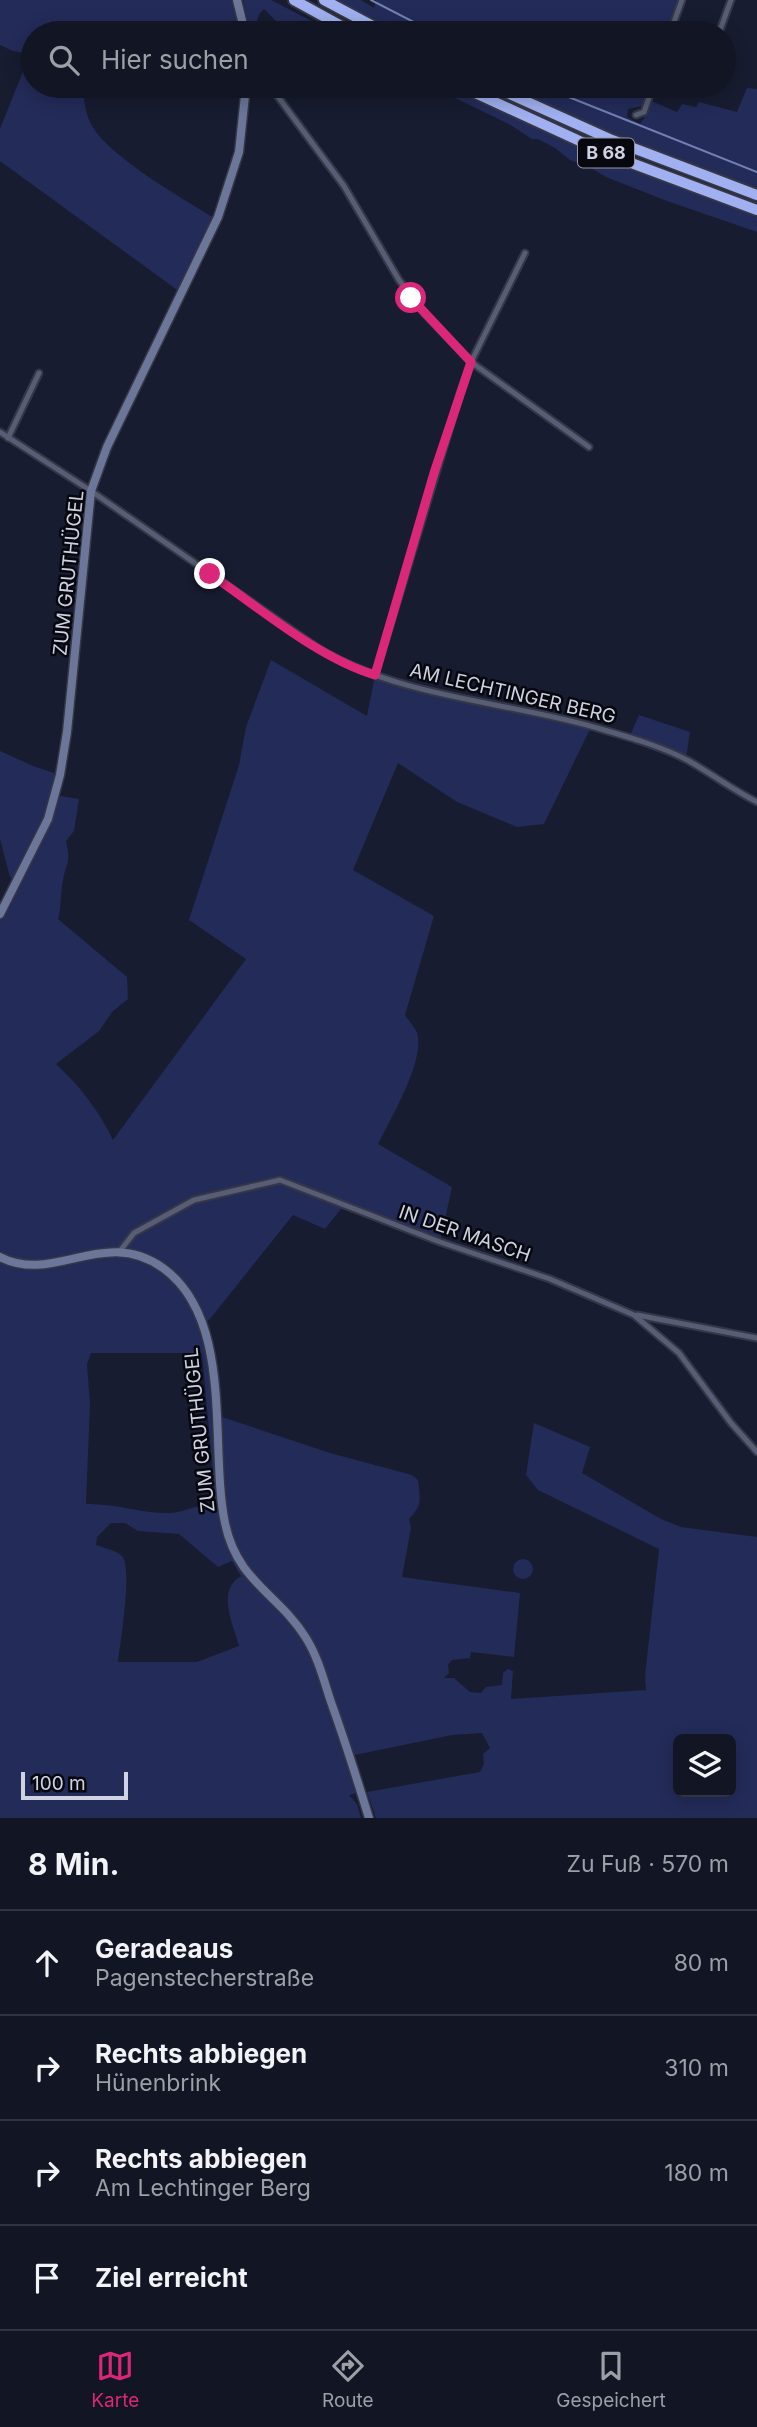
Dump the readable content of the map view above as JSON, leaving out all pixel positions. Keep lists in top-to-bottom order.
{
  "streets": {
    "highway": ["B 68"],
    "street": ["ZUM GRUTHÜGEL", "AM LECHTINGER BERG", "IN DER MASCH"]
  },
  "crossings": [
    ["ZUM GRUTHÜGEL", "AM LECHTINGER BERG"],
    ["ZUM GRUTHÜGEL", "IN DER MASCH"]
  ],
  "scale_bar": "100 m",
  "page": {
    "search": "Hier suchen",
    "scale": "100 m",
    "heading": ["8 Min.", "Zu Fuß · 570 m"],
    "list": [
      ["Geradeaus", "Pagenstecherstraße", "80 m"],
      ["Rechts abbiegen", "Hünenbrink", "310 m"],
      ["Rechts abbiegen", "Am Lechtinger Berg", "180 m"],
      "Ziel erreicht"
    ],
    "nav": ["Karte", "Route", "Gespeichert"]
  }
}
